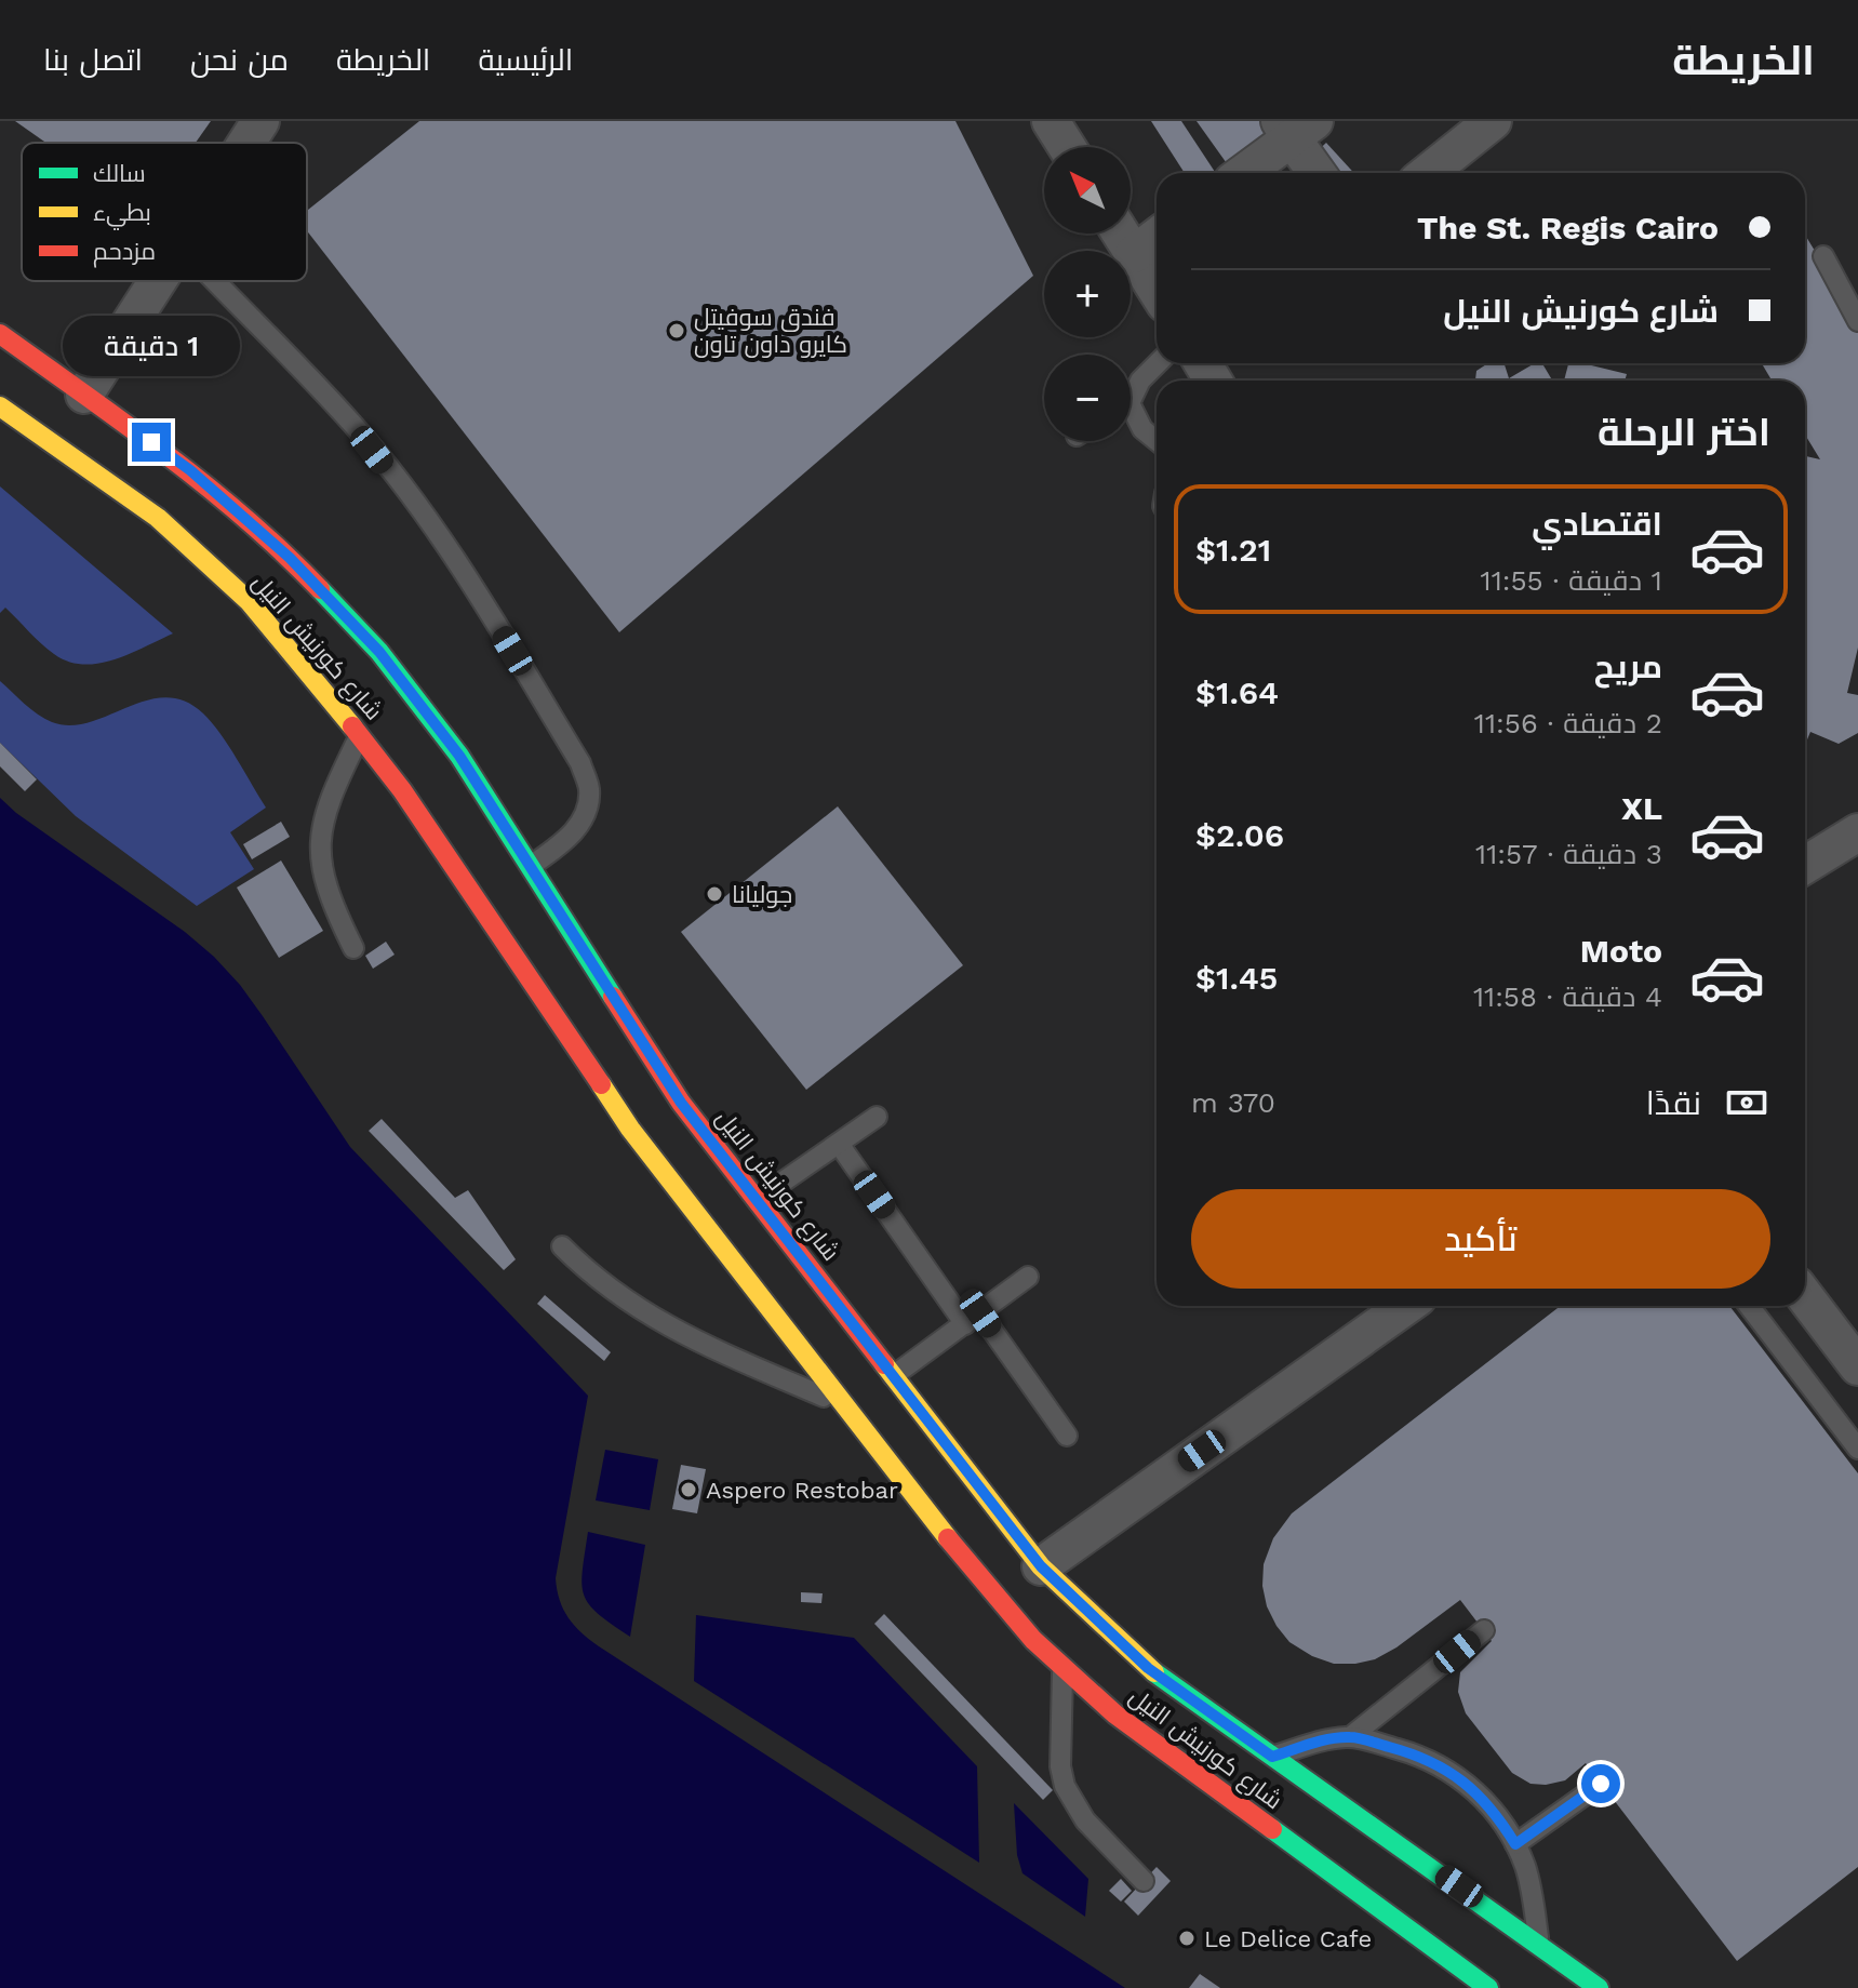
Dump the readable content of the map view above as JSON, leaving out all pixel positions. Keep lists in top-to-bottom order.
{
  "streets": {
    "highway": ["شارع كورنيش النيل"]
  },
  "places": [
    "فندق سوفيتل كايرو داون تاون",
    "جوليانا",
    "Aspero Restobar",
    "Le Delice Cafe"
  ],
  "legend": ["سالك", "بطيء", "مزدحم"],
  "north": "top left",
  "page": {
    "header": "الخريطة",
    "nav": [
      "الرئيسية",
      "الخريطة",
      "من نحن",
      "اتصل بنا"
    ],
    "map_buttons": ["+", "−"],
    "banner": ["The St. Regis Cairo", "شارع كورنيش النيل"],
    "bubble": "1 دقيقة",
    "heading": "اختر الرحلة",
    "list": [
      {
        "name": "اقتصادي",
        "note": "1 دقيقة · 11:55",
        "value": "$1.21"
      },
      {
        "name": "مريح",
        "note": "2 دقيقة · 11:56",
        "value": "$1.64"
      },
      {
        "name": "XL",
        "note": "3 دقيقة · 11:57",
        "value": "$2.06"
      },
      {
        "name": "Moto",
        "note": "4 دقيقة · 11:58",
        "value": "$1.45"
      }
    ],
    "pay": ["نقدًا", "370 m"],
    "buttons": "تأكيد"
  }
}
